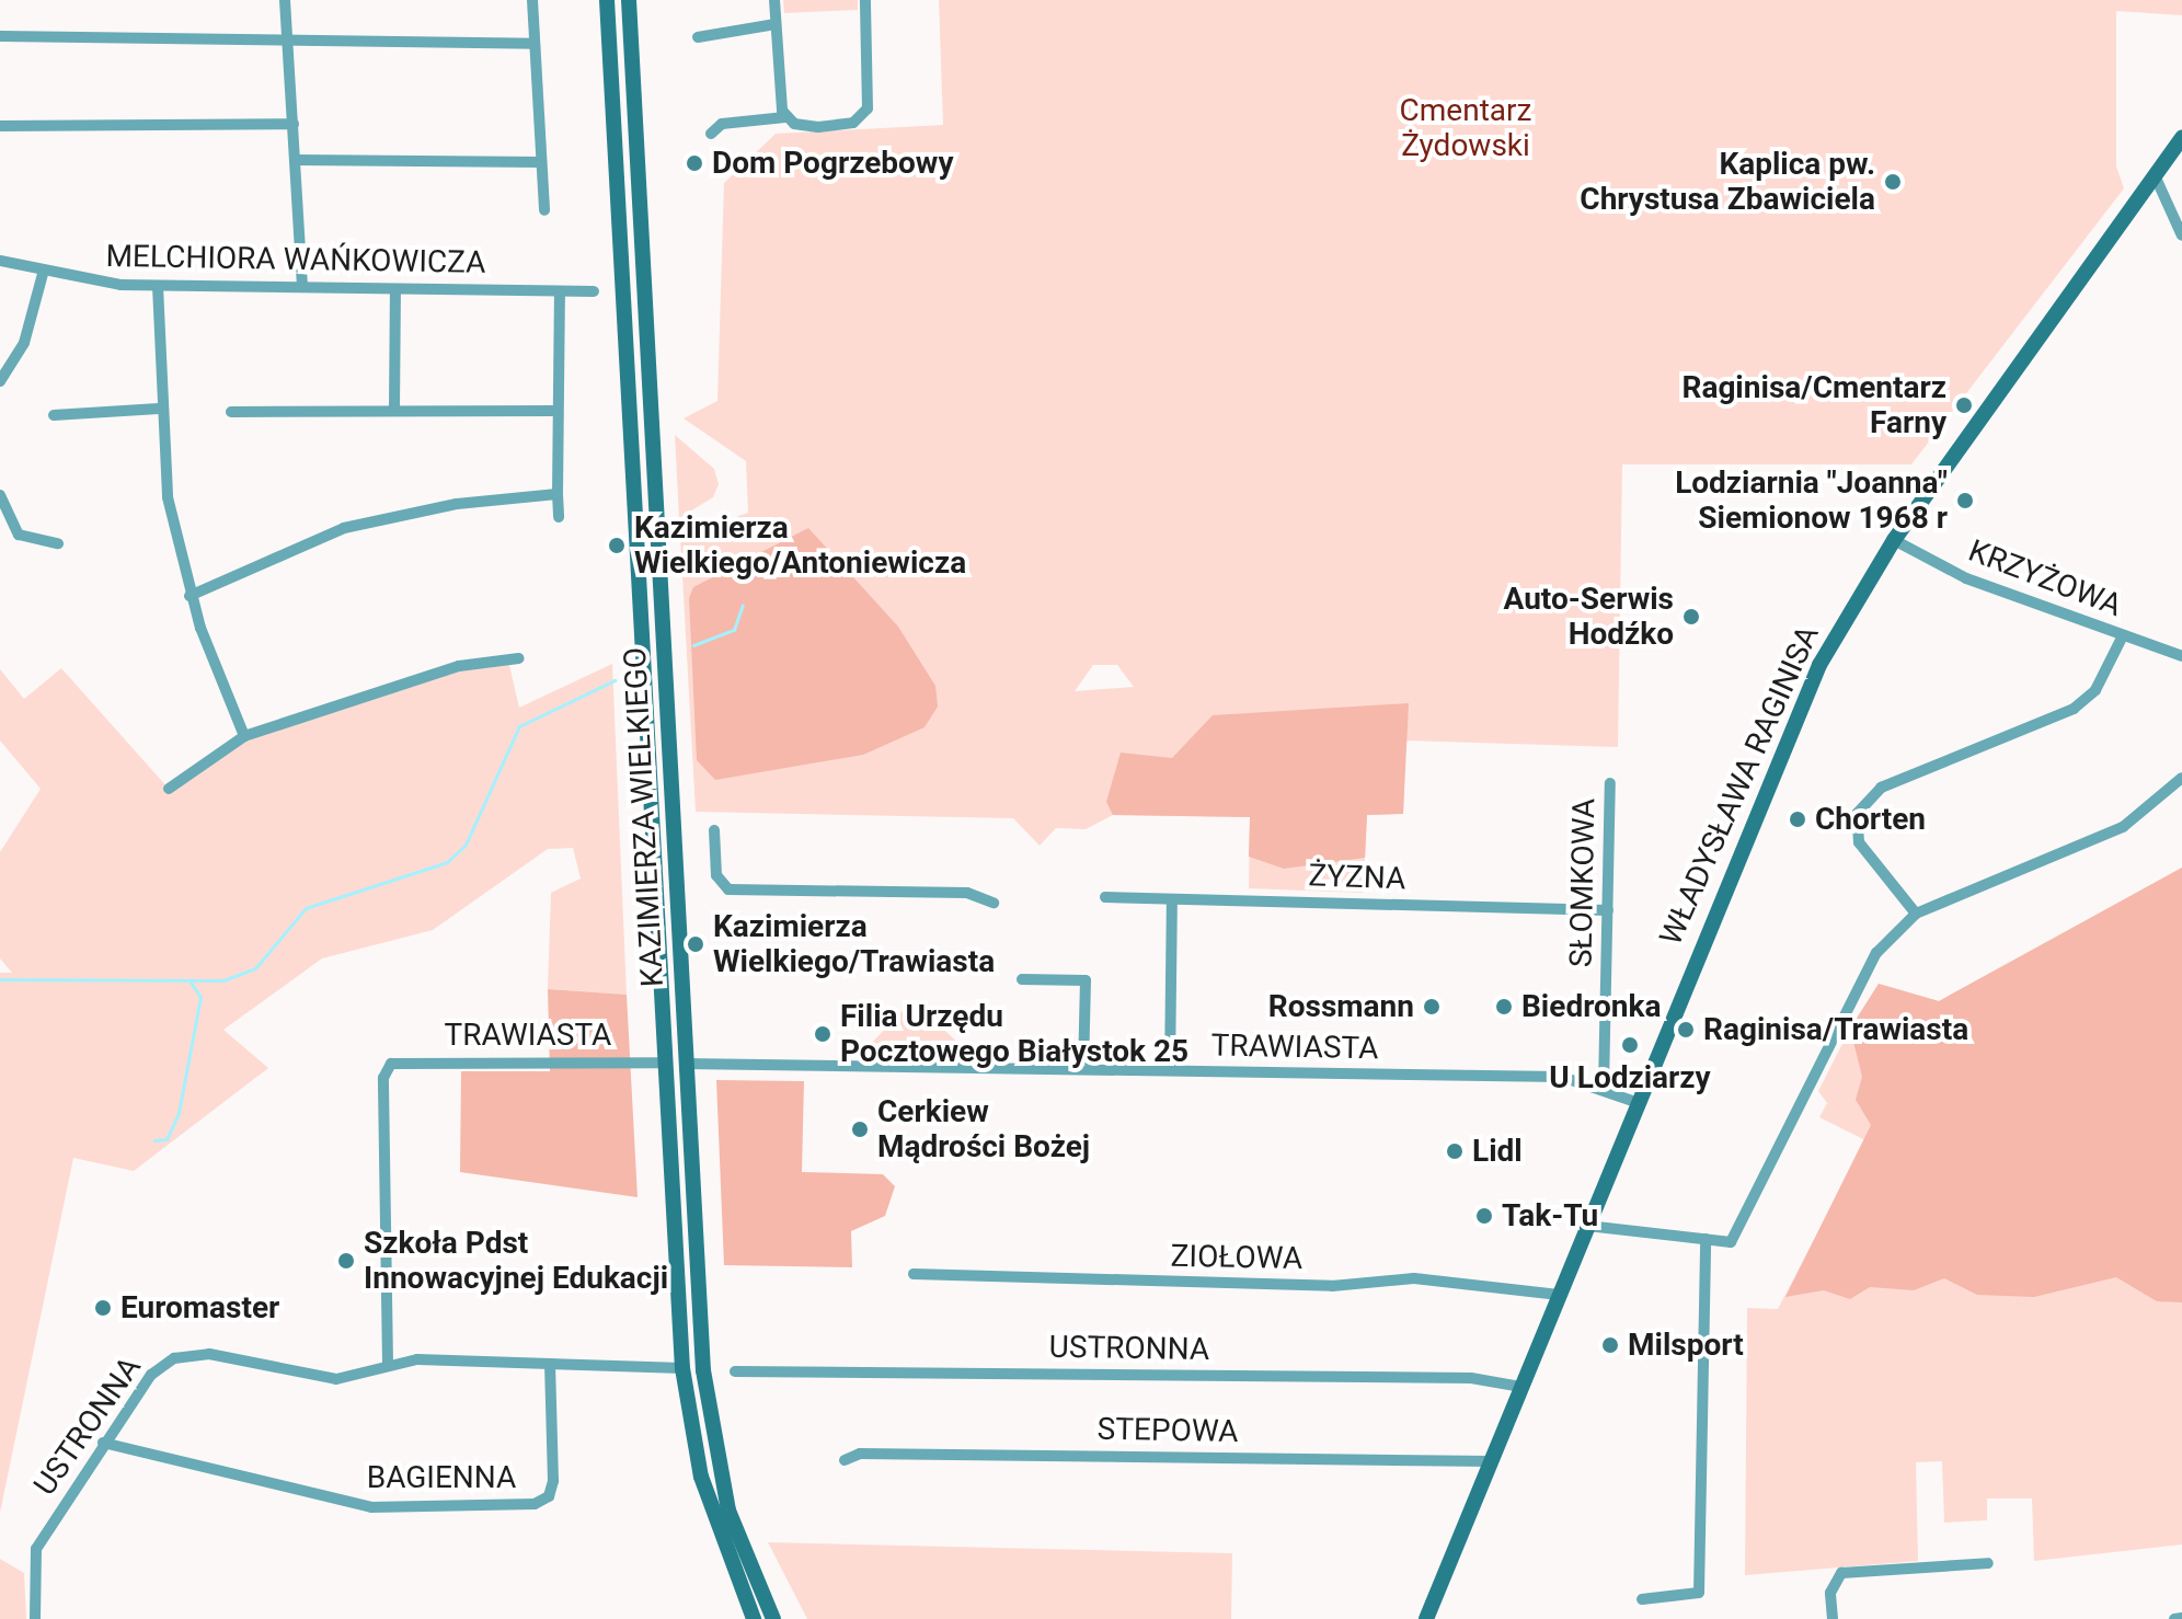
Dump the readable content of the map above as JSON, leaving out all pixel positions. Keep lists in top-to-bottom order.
{
  "streets": {
    "main road": ["WŁADYSŁAWA RAGINISA", "KAZIMIERZA WIELKIEGO"],
    "street": [
      "MELCHIORA WAŃKOWICZA",
      "KRZYŻOWA",
      "ŻYZNA",
      "SŁOMKOWA",
      "TRAWIASTA",
      "ZIOŁOWA",
      "USTRONNA",
      "STEPOWA",
      "BAGIENNA"
    ]
  },
  "crossings": [
    ["KRZYŻOWA", "WŁADYSŁAWA RAGINISA"],
    ["WŁADYSŁAWA RAGINISA", "TRAWIASTA"],
    ["WŁADYSŁAWA RAGINISA", "ZIOŁOWA"],
    ["WŁADYSŁAWA RAGINISA", "USTRONNA"],
    ["WŁADYSŁAWA RAGINISA", "STEPOWA"],
    ["KAZIMIERZA WIELKIEGO", "TRAWIASTA"],
    ["KAZIMIERZA WIELKIEGO", "USTRONNA"],
    ["ŻYZNA", "SŁOMKOWA"],
    ["SŁOMKOWA", "TRAWIASTA"],
    ["TRAWIASTA", "USTRONNA"],
    ["USTRONNA", "BAGIENNA"]
  ],
  "parks": ["Cmentarz Żydowski"],
  "places": [
    "Dom Pogrzebowy",
    "Kaplica pw. Chrystusa Zbawiciela",
    "Raginisa/Cmentarz Farny",
    "Lodziarnia \"Joanna\" Siemionow 1968 r",
    "Kazimierza Wielkiego/Antoniewicza",
    "Auto-Serwis Hodźko",
    "Chorten",
    "Kazimierza Wielkiego/Trawiasta",
    "Rossmann",
    "Biedronka",
    "Raginisa/Trawiasta",
    "Filia Urzędu Pocztowego Białystok 25",
    "U Lodziarzy",
    "Cerkiew Mądrości Bożej",
    "Lidl",
    "Tak-Tu",
    "Szkoła Pdst Innowacyjnej Edukacji",
    "Euromaster",
    "Milsport"
  ]
}
